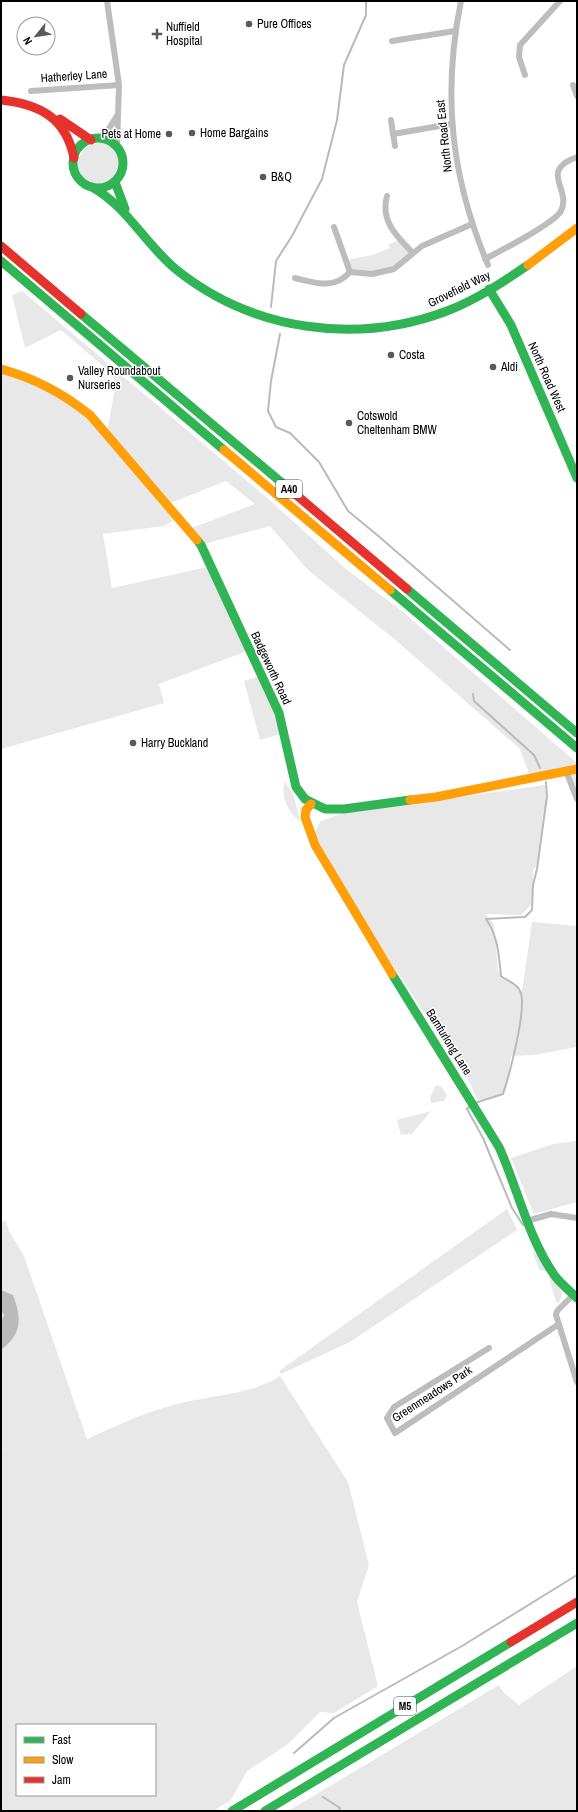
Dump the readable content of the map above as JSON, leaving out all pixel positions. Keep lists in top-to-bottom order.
{
  "streets": {
    "main road": [
      "Grovefield Way",
      "North Road West",
      "A40",
      "Badgeworth Road",
      "Bamfurlong Lane",
      "M5"
    ],
    "street": ["Hatherley Lane", "North Road East", "Greenmeadows Park"]
  },
  "crossings": [
    ["Hatherley Lane", "Grovefield Way"],
    ["Grovefield Way", "North Road West"],
    ["Badgeworth Road", "Bamfurlong Lane"],
    ["Bamfurlong Lane", "Greenmeadows Park"]
  ],
  "places": {
    "other": [
      "Pure Offices",
      "Home Bargains",
      "Pets at Home",
      "B&Q",
      "Costa",
      "Aldi",
      "Valley Roundabout Nurseries",
      "Cotswold Cheltenham BMW",
      "Harry Buckland"
    ],
    "health": ["Nuffield Hospital"]
  },
  "legend": ["Fast", "Slow", "Jam"],
  "north": "bottom left"
}
